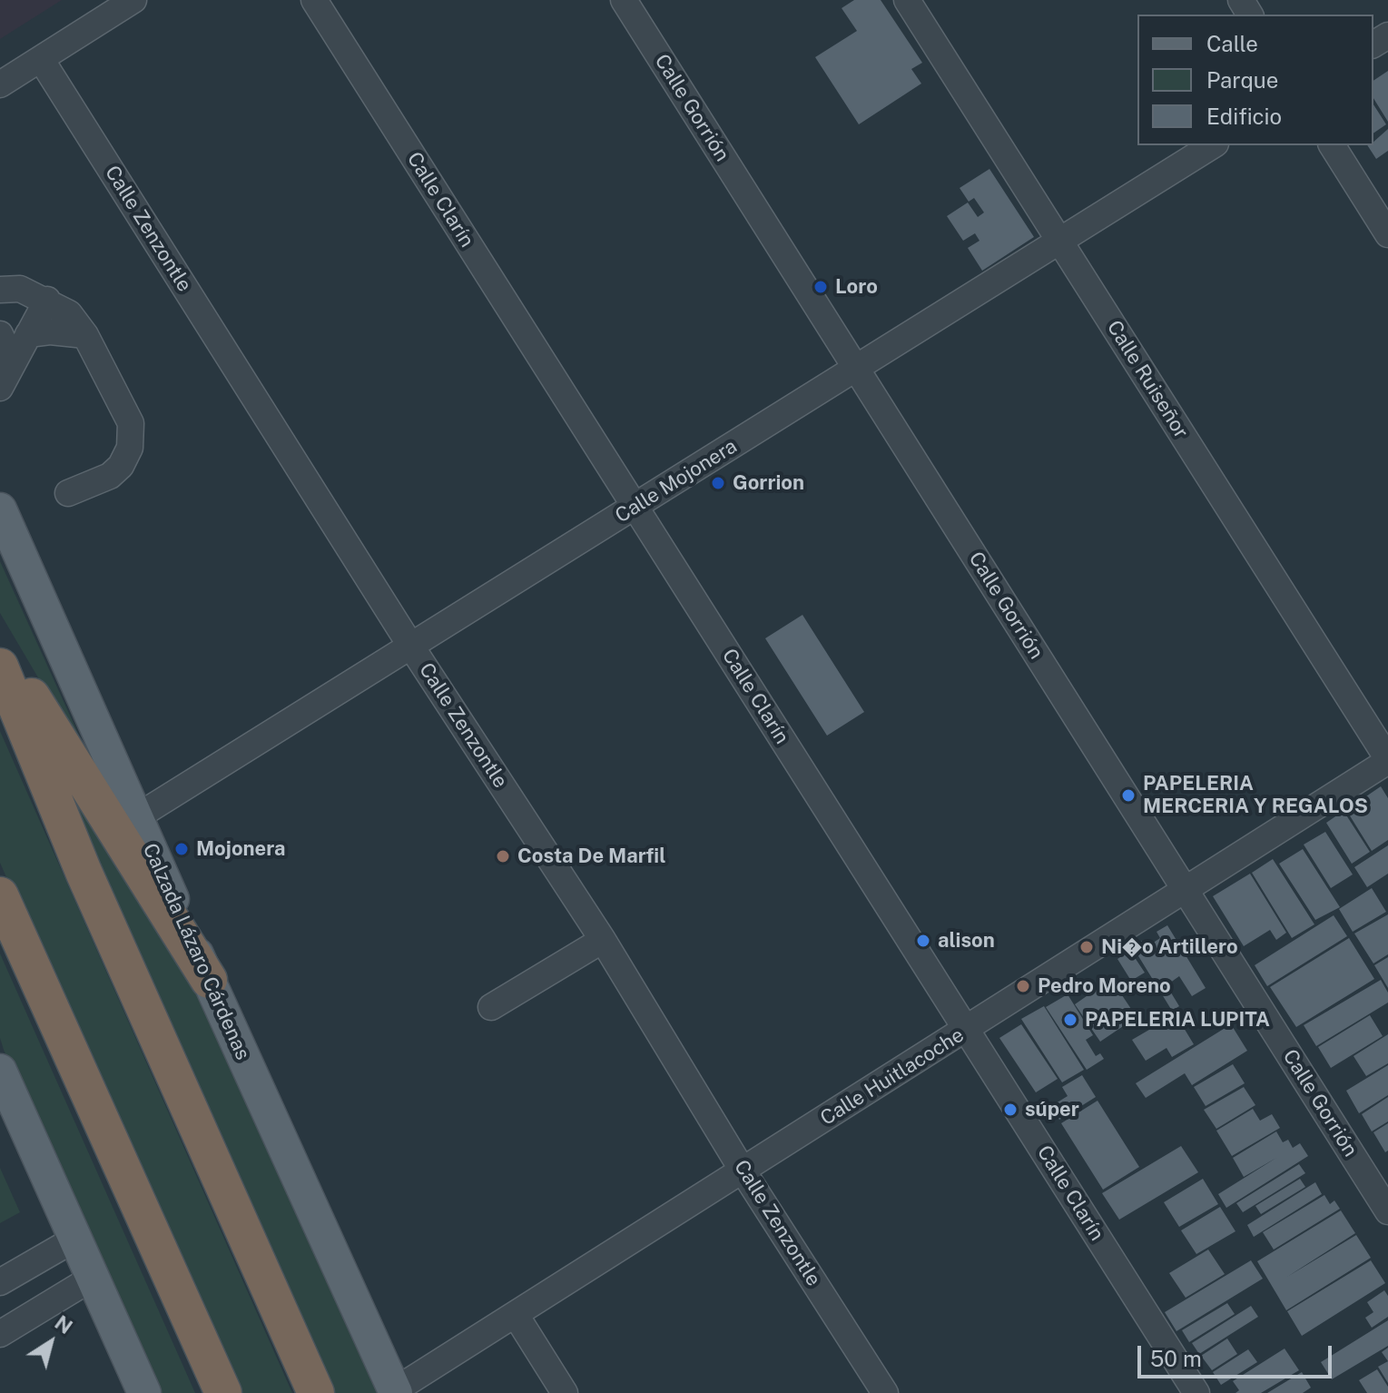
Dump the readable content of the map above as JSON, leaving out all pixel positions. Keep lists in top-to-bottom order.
{
  "streets": {
    "main road": ["Calzada Lázaro Cárdenas"],
    "street": [
      "Calle Gorrión",
      "Calle Clarín",
      "Calle Zenzontle",
      "Calle Ruiseñor",
      "Calle Mojonera",
      "Calle Huitlacoche"
    ]
  },
  "crossings": [
    ["Calle Gorrión", "Calle Mojonera"],
    ["Calle Gorrión", "Calle Huitlacoche"],
    ["Calle Clarín", "Calle Mojonera"],
    ["Calle Clarín", "Calle Huitlacoche"],
    ["Calle Zenzontle", "Calle Mojonera"],
    ["Calle Zenzontle", "Calle Huitlacoche"],
    ["Calle Ruiseñor", "Calle Mojonera"],
    ["Calle Ruiseñor", "Calle Huitlacoche"],
    ["Calle Mojonera", "Calzada Lázaro Cárdenas"],
    ["Calzada Lázaro Cárdenas", "Calle Huitlacoche"]
  ],
  "places": [
    "Loro",
    "Gorrion",
    "PAPELERIA MERCERIA Y REGALOS",
    "Mojonera",
    "Costa De Marfil",
    "alison",
    "Ni�o Artillero",
    "Pedro Moreno",
    "PAPELERIA LUPITA",
    "súper"
  ],
  "legend": ["Calle", "Parque", "Edificio"],
  "scale_bar": "50 m",
  "north": "top right"
}
